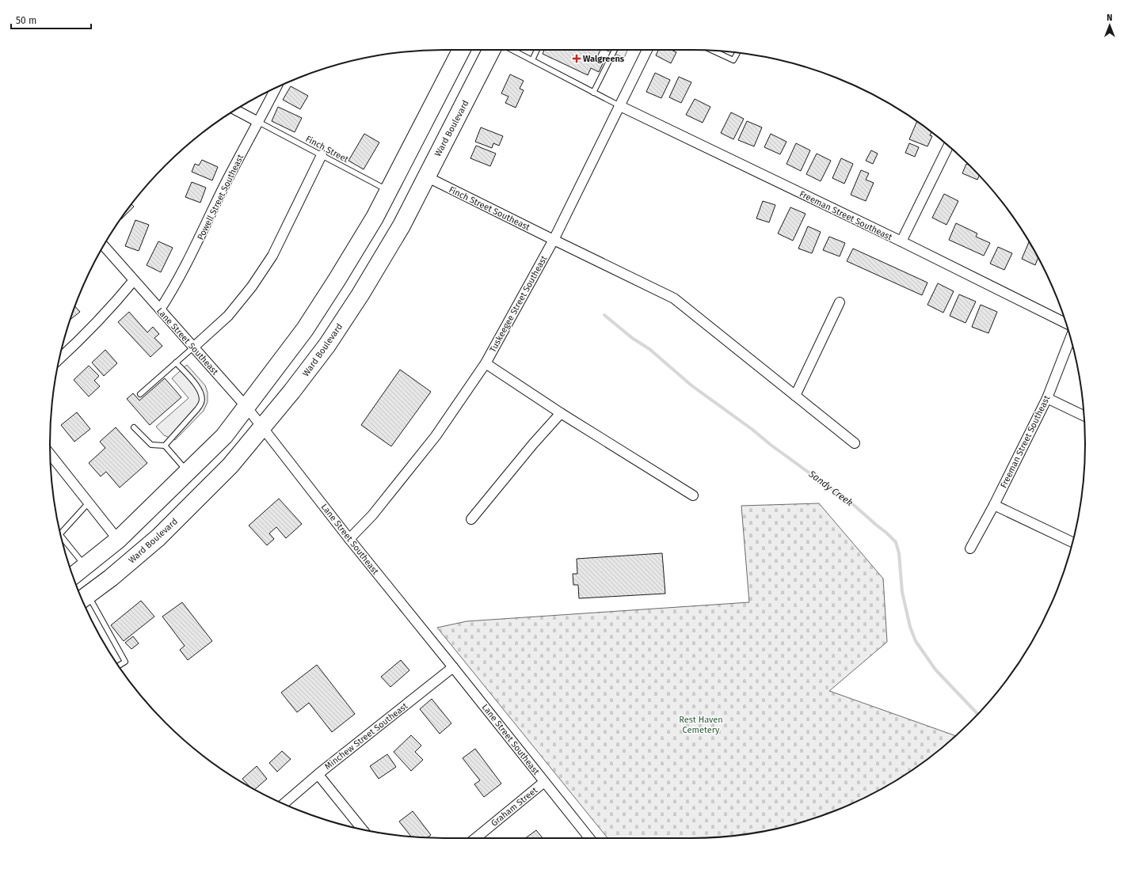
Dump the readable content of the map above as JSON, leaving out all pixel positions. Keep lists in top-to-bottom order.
{
  "streets": {
    "highway": ["Ward Boulevard"],
    "street": [
      "Powell Street Southeast",
      "Finch Street Southeast",
      "Freeman Street Southeast",
      "Tuskeegee Street Southeast",
      "Lane Street Southeast",
      "Minchew Street Southeast",
      "Graham Street"
    ],
    "lane": ["Finch Street"]
  },
  "crossings": [
    ["Ward Boulevard", "Finch Street Southeast"],
    ["Ward Boulevard", "Lane Street Southeast"],
    ["Finch Street", "Powell Street Southeast"],
    ["Powell Street Southeast", "Lane Street Southeast"],
    ["Finch Street Southeast", "Tuskeegee Street Southeast"],
    ["Freeman Street Southeast", "Tuskeegee Street Southeast"],
    ["Tuskeegee Street Southeast", "Lane Street Southeast"],
    ["Lane Street Southeast", "Minchew Street Southeast"],
    ["Lane Street Southeast", "Graham Street"]
  ],
  "water": ["Sandy Creek"],
  "parks": ["Rest Haven Cemetery"],
  "places": {
    "health": ["Walgreens"]
  },
  "scale_bar": "50 m",
  "north": "top"
}
